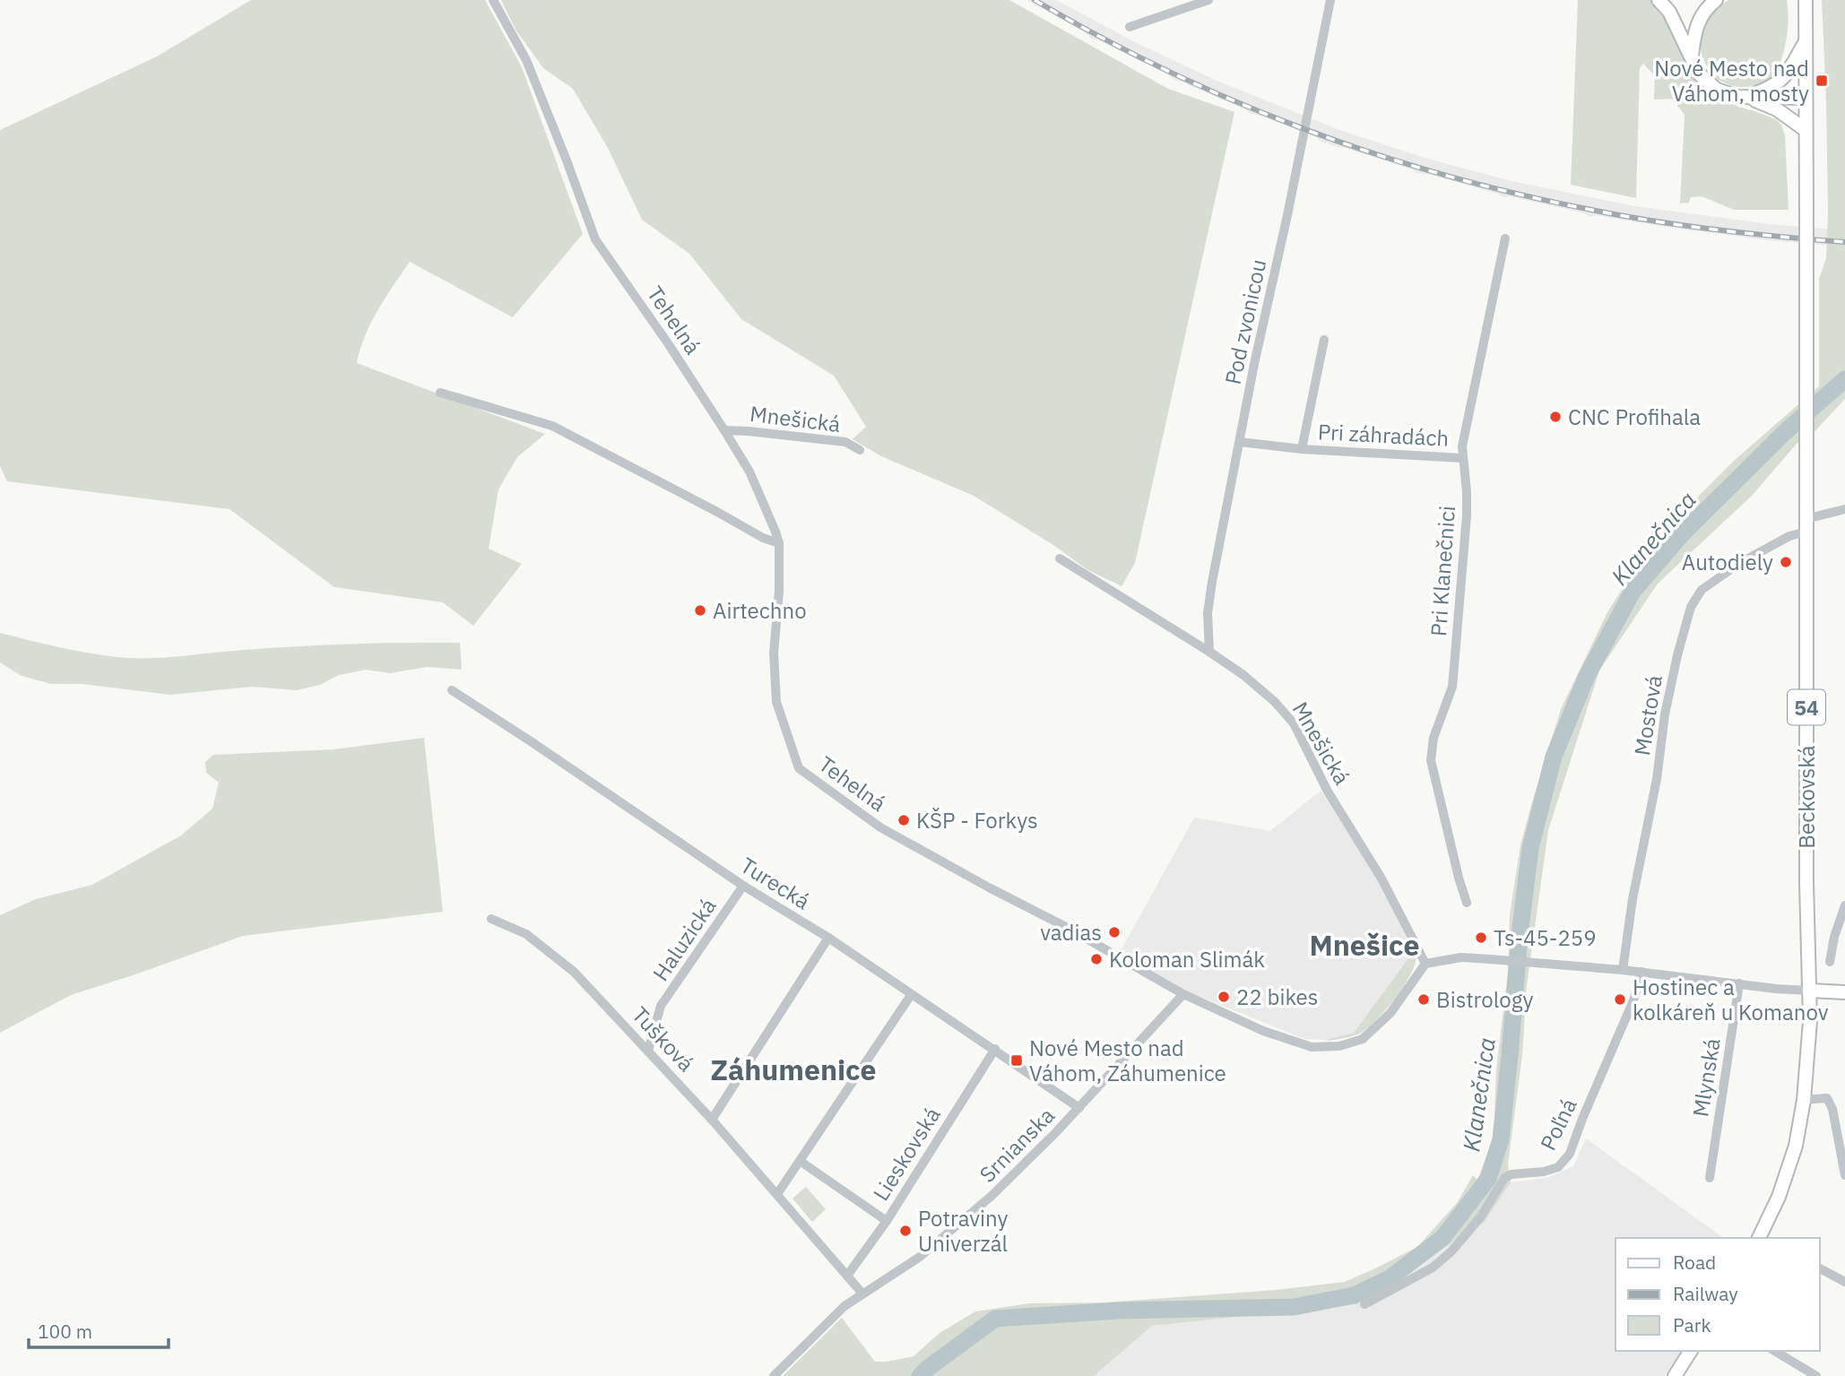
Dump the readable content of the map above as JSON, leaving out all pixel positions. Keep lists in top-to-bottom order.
{
  "streets": {
    "main road": ["54", "Beckovská"],
    "street": [
      "Tehelná",
      "Pod zvonicou",
      "Mnešická",
      "Pri záhradách",
      "Pri Klanečnici",
      "Mostová",
      "Turecká",
      "Haluzická",
      "Tušková",
      "Mlynská",
      "Poľná",
      "Srnianska",
      "Lieskovská"
    ]
  },
  "crossings": [
    ["Tehelná", "Mnešická"],
    ["Tehelná", "Srnianska"],
    ["Pod zvonicou", "Mnešická"],
    ["Pod zvonicou", "Pri záhradách"],
    ["Pri záhradách", "Pri Klanečnici"],
    ["54", "Beckovská"],
    ["Mostová", "Beckovská"],
    ["Turecká", "Haluzická"],
    ["Turecká", "Srnianska"],
    ["Turecká", "Lieskovská"],
    ["Haluzická", "Tušková"],
    ["Tušková", "Srnianska"],
    ["Tušková", "Lieskovská"]
  ],
  "districts": ["Mnešice", "Záhumenice"],
  "water": ["Klanečnica"],
  "places": {
    "transit": ["Nové Mesto nad Váhom, mosty", "Nové Mesto nad Váhom, Záhumenice"],
    "other": [
      "CNC Profihala",
      "Autodiely",
      "Airtechno",
      "KŠP - Forkys",
      "vadias",
      "Ts-45-259",
      "Koloman Slimák",
      "22 bikes",
      "Bistrology",
      "Hostinec a kolkáreň u Komanov",
      "Potraviny Univerzál"
    ]
  },
  "legend": ["Road", "Railway", "Park"],
  "scale_bar": "100 m"
}
